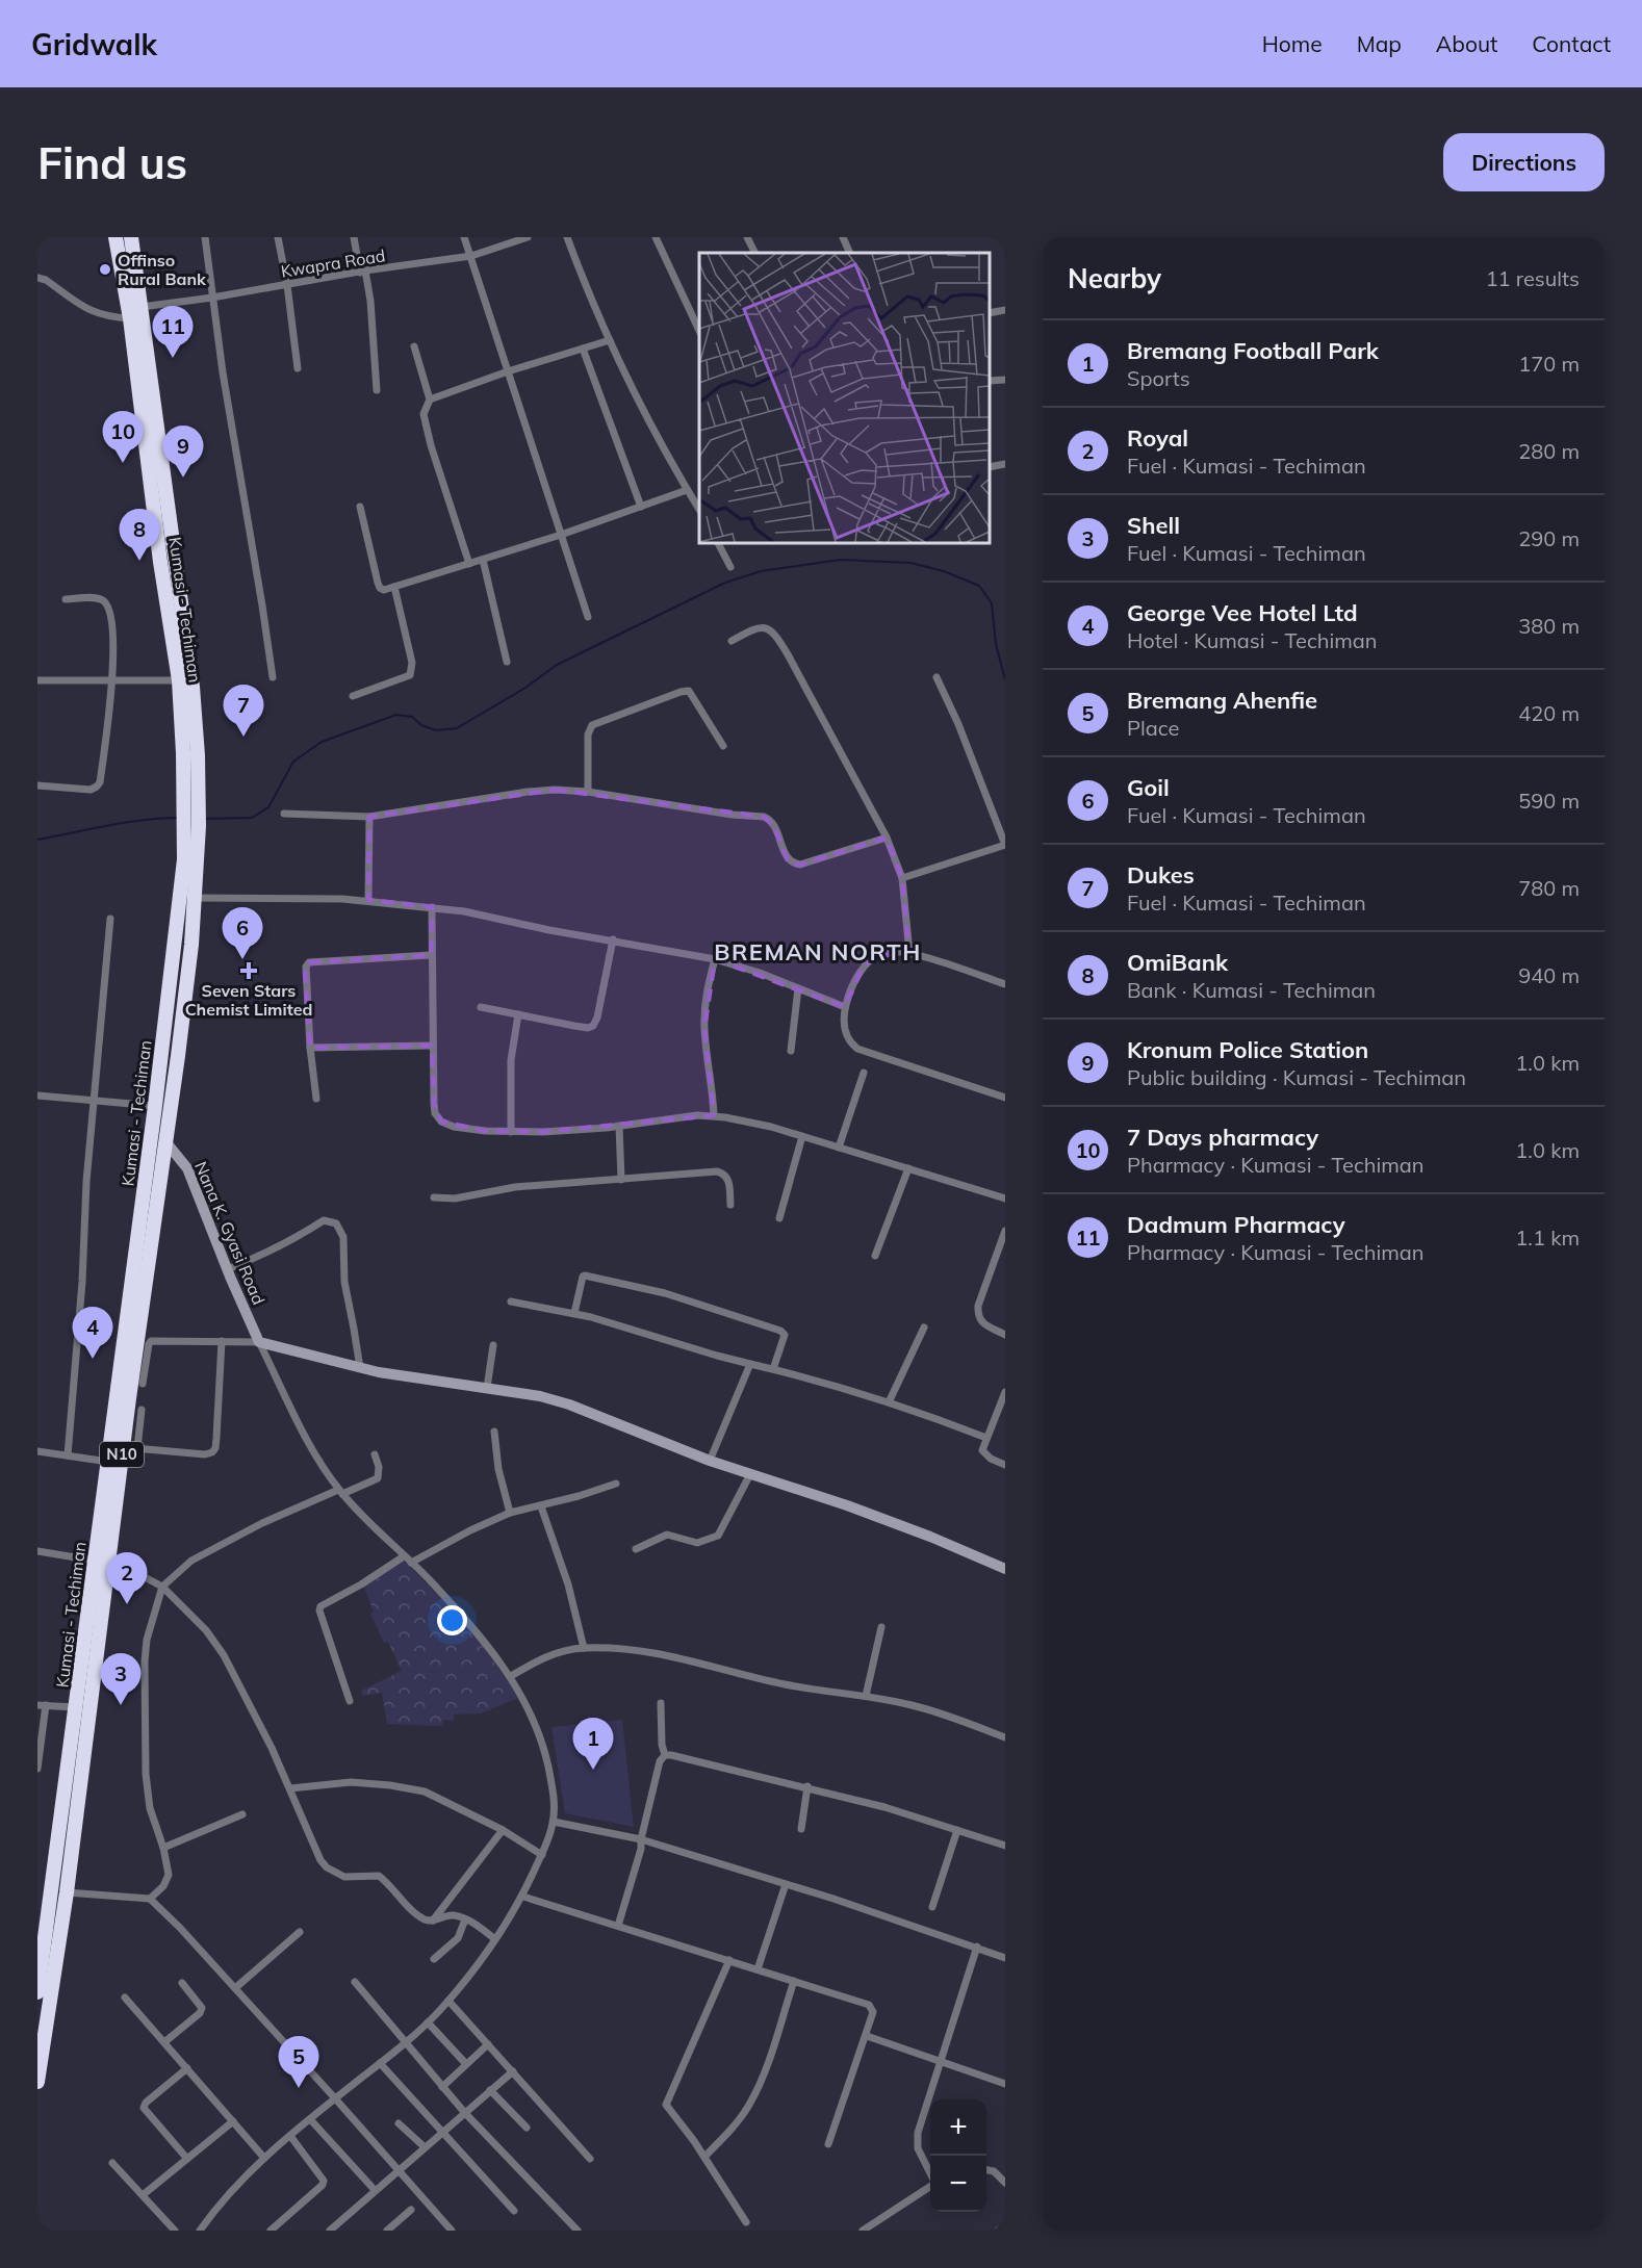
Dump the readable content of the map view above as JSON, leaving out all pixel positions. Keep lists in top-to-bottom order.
{
  "streets": {
    "highway": ["Kumasi - Techiman", "N10"],
    "street": ["Kwapra Road", "Nana K. Gyasi Road"]
  },
  "crossings": [
    ["Kwapra Road", "N10"],
    ["Kumasi - Techiman", "N10"],
    ["Nana K. Gyasi Road", "N10"]
  ],
  "districts": ["BREMAN NORTH"],
  "places": {
    "other": ["Offinso Rural Bank"],
    "health": ["Seven Stars Chemist Limited"]
  },
  "page": {
    "header": "Gridwalk",
    "nav": [
      "Home",
      "Map",
      "About",
      "Contact"
    ],
    "buttons": "Directions",
    "title": "Find us",
    "heading": ["Nearby", "11 results"],
    "pins": [
      "11",
      "10",
      "9",
      "8",
      "7",
      "6",
      "4",
      "2",
      "3",
      "1",
      "5"
    ],
    "list": [
      {
        "mark": "1",
        "name": "Bremang Football Park",
        "note": "Sports",
        "value": "170 m"
      },
      {
        "mark": "2",
        "name": "Royal",
        "note": "Fuel · Kumasi - Techiman",
        "value": "280 m"
      },
      {
        "mark": "3",
        "name": "Shell",
        "note": "Fuel · Kumasi - Techiman",
        "value": "290 m"
      },
      {
        "mark": "4",
        "name": "George Vee Hotel Ltd",
        "note": "Hotel · Kumasi - Techiman",
        "value": "380 m"
      },
      {
        "mark": "5",
        "name": "Bremang Ahenfie",
        "note": "Place",
        "value": "420 m"
      },
      {
        "mark": "6",
        "name": "Goil",
        "note": "Fuel · Kumasi - Techiman",
        "value": "590 m"
      },
      {
        "mark": "7",
        "name": "Dukes",
        "note": "Fuel · Kumasi - Techiman",
        "value": "780 m"
      },
      {
        "mark": "8",
        "name": "OmiBank",
        "note": "Bank · Kumasi - Techiman",
        "value": "940 m"
      },
      {
        "mark": "9",
        "name": "Kronum Police Station",
        "note": "Public building · Kumasi - Techiman",
        "value": "1.0 km"
      },
      {
        "mark": "10",
        "name": "7 Days pharmacy",
        "note": "Pharmacy · Kumasi - Techiman",
        "value": "1.0 km"
      },
      {
        "mark": "11",
        "name": "Dadmum Pharmacy",
        "note": "Pharmacy · Kumasi - Techiman",
        "value": "1.1 km"
      }
    ],
    "map_buttons": ["+", "−"]
  }
}
